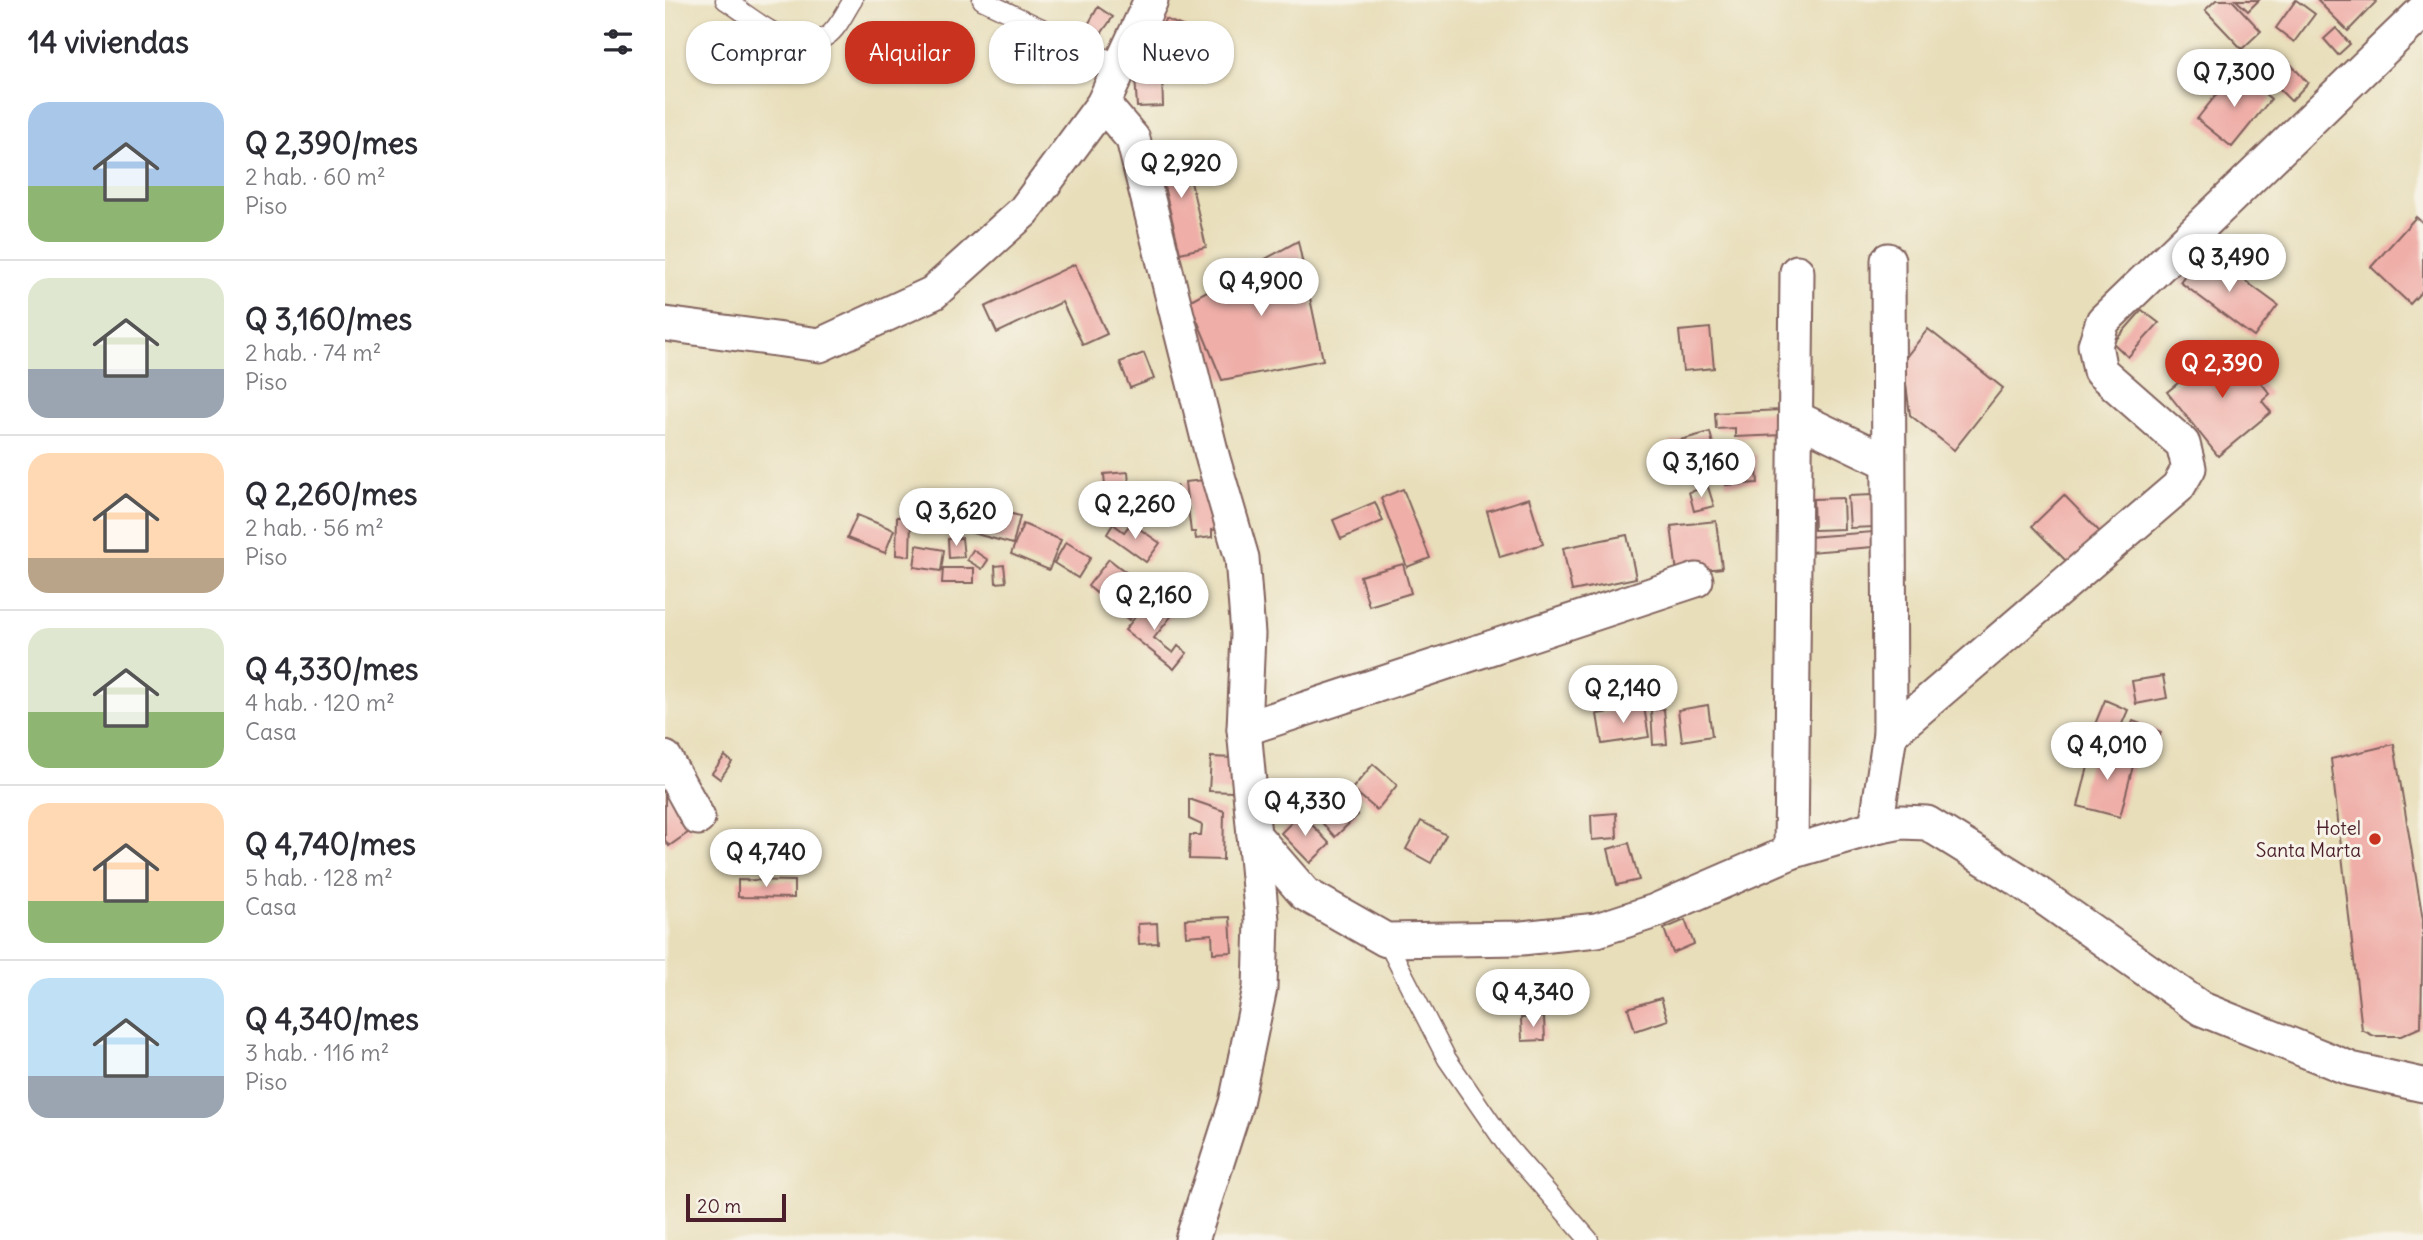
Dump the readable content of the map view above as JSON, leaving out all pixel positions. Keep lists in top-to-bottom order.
{
  "places": ["Hotel Santa Marta"],
  "scale_bar": "20 m",
  "page": {
    "heading": "14 viviendas",
    "chip": [
      "Comprar",
      "Alquilar",
      "Filtros",
      "Nuevo"
    ],
    "price": [
      "Q 7,300",
      "Q 2,920",
      "Q 3,490",
      "Q 4,900",
      "Q 2,390",
      "Q 3,160",
      "Q 2,260",
      "Q 3,620",
      "Q 2,160",
      "Q 2,140",
      "Q 4,010",
      "Q 4,330",
      "Q 4,740",
      "Q 4,340"
    ],
    "list": [
      {
        "name": "Q 2,390/mes",
        "note": "2 hab. · 60 m² · Piso"
      },
      {
        "name": "Q 3,160/mes",
        "note": "2 hab. · 74 m² · Piso"
      },
      {
        "name": "Q 2,260/mes",
        "note": "2 hab. · 56 m² · Piso"
      },
      {
        "name": "Q 4,330/mes",
        "note": "4 hab. · 120 m² · Casa"
      },
      {
        "name": "Q 4,740/mes",
        "note": "5 hab. · 128 m² · Casa"
      },
      {
        "name": "Q 4,340/mes",
        "note": "3 hab. · 116 m² · Piso"
      }
    ],
    "scale": "20 m"
  }
}
